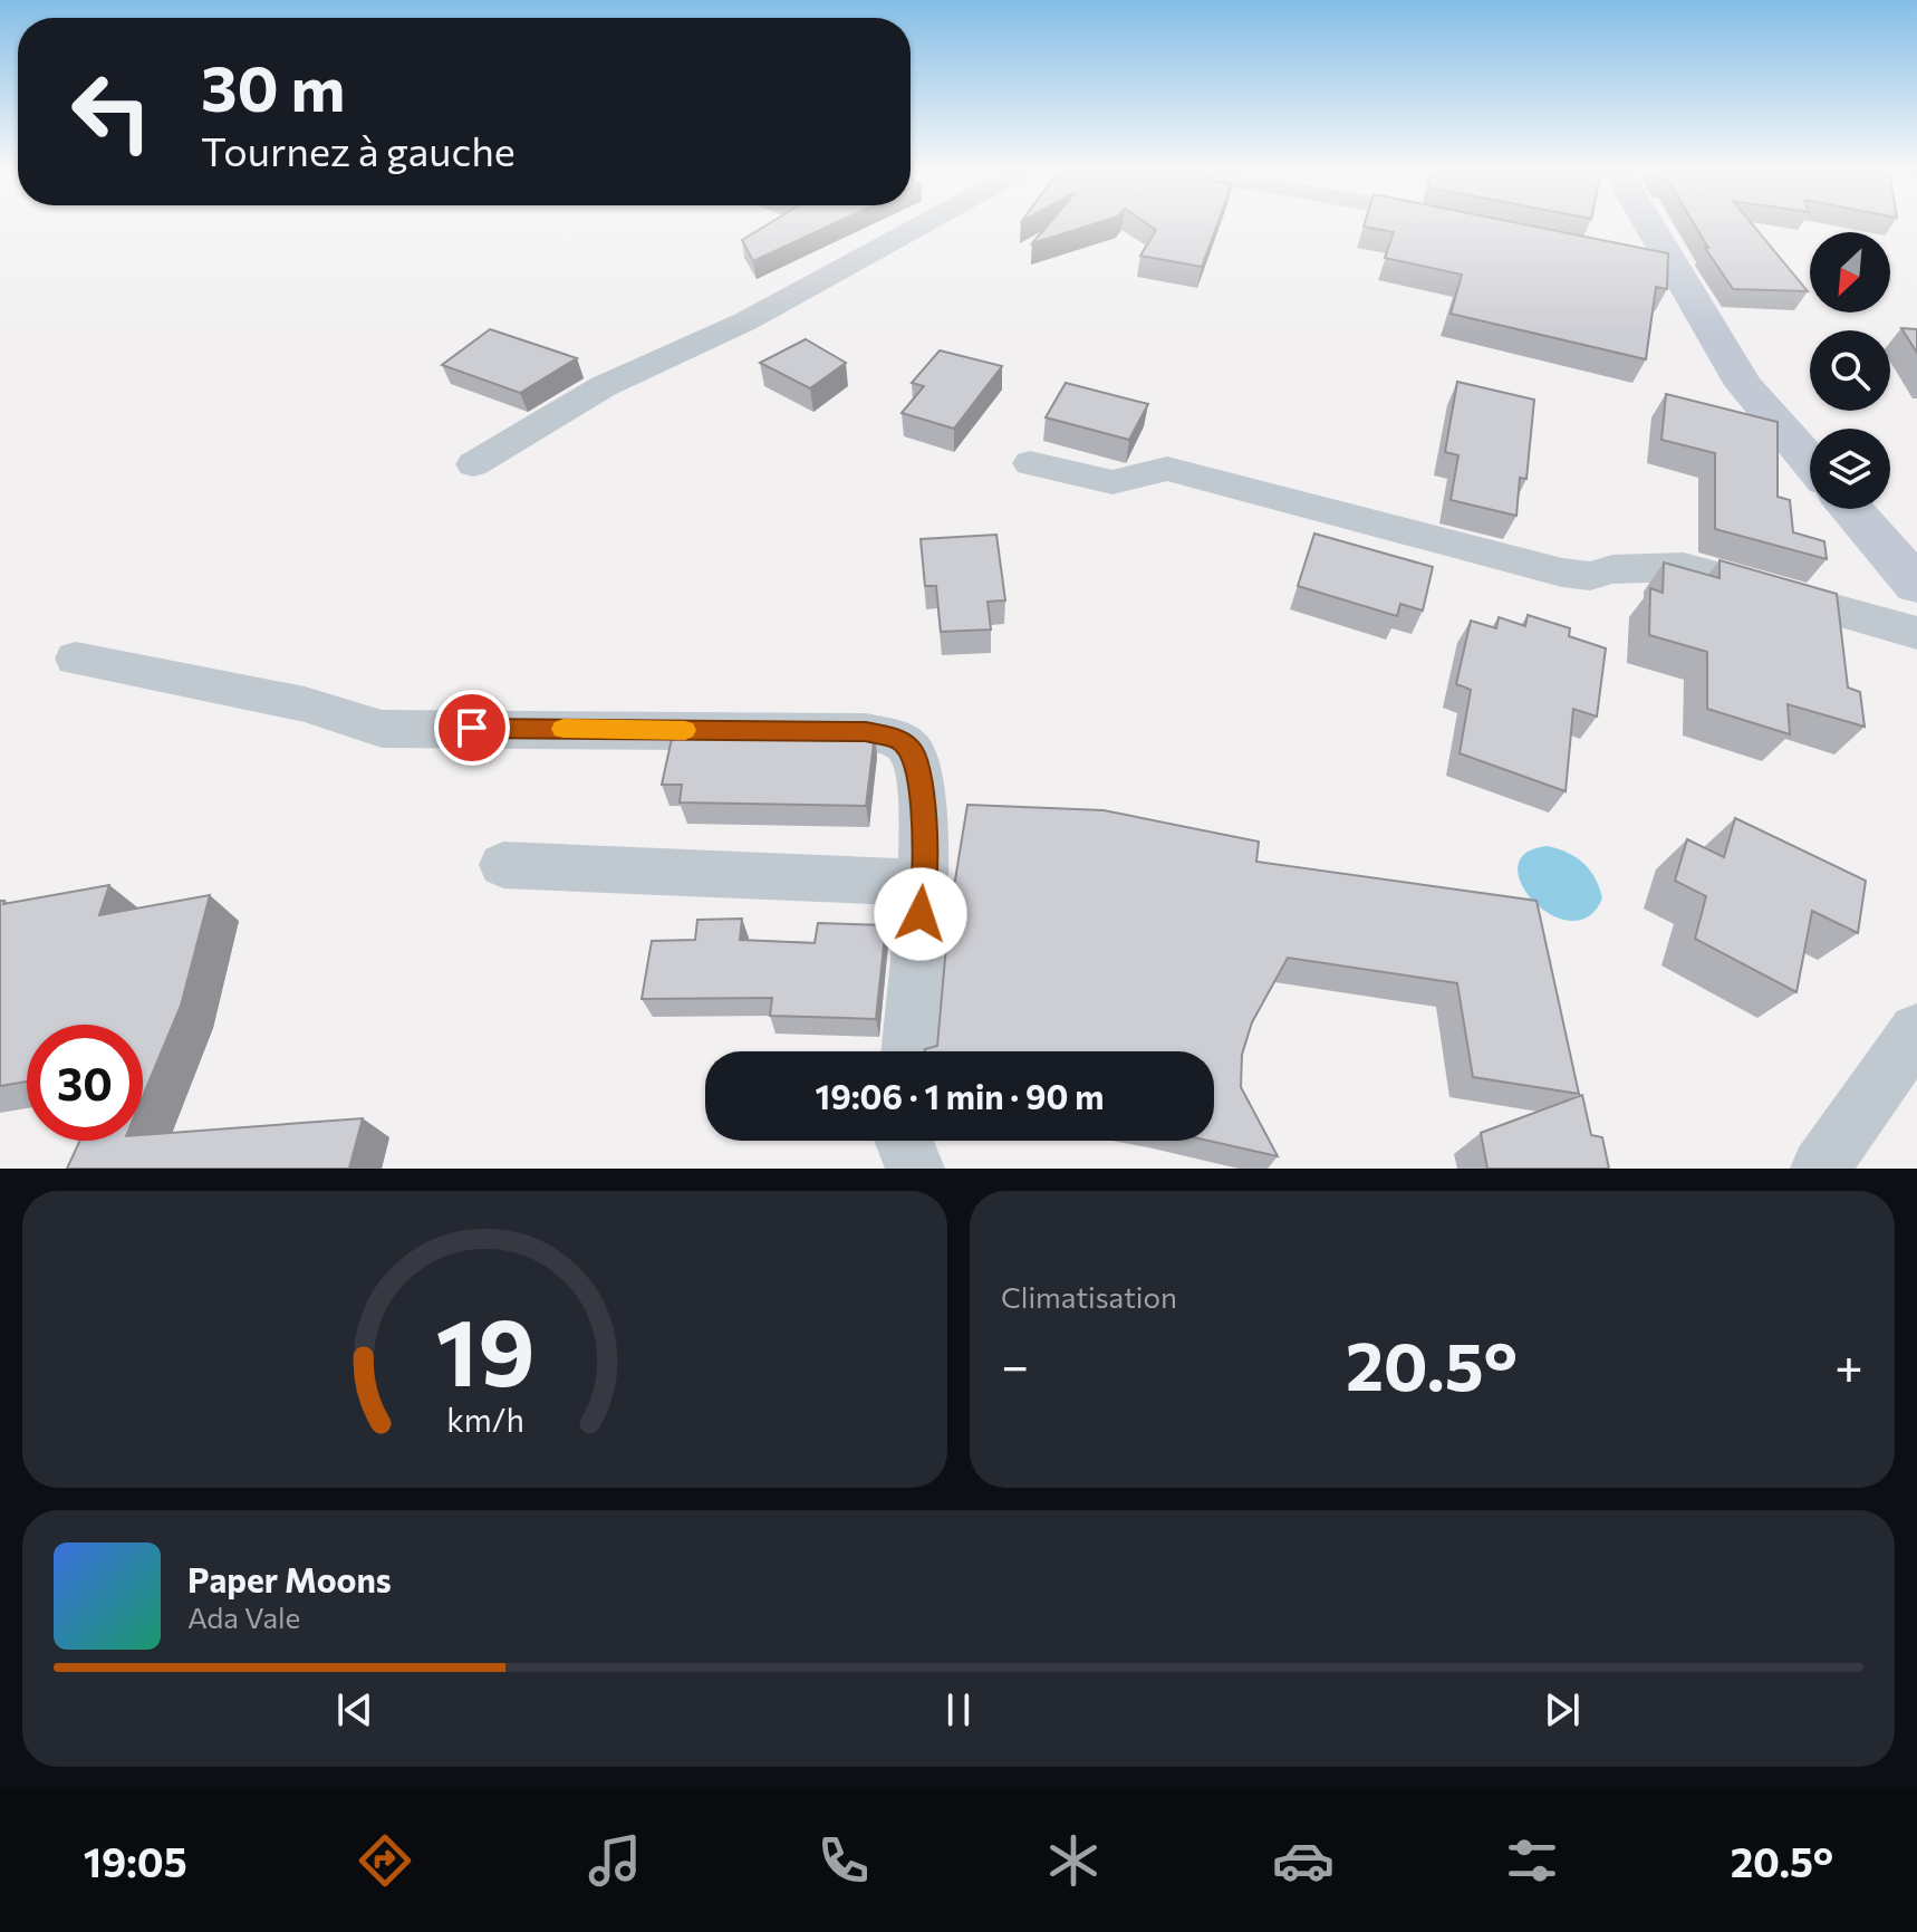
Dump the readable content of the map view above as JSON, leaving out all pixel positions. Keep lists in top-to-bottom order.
{
  "north": "bottom left",
  "page": {
    "turn": ["30 m", "Tournez à gauche"],
    "limit": "30",
    "trip": "19:06 · 1 min · 90 m",
    "tile": "Climatisation",
    "heat": ["−", "20.5°", "+"],
    "song": ["Paper Moons", "Ada Vale"],
    "tabs": ["19:05", "20.5°"],
    "gauge": ["19", "km/h"]
  }
}
